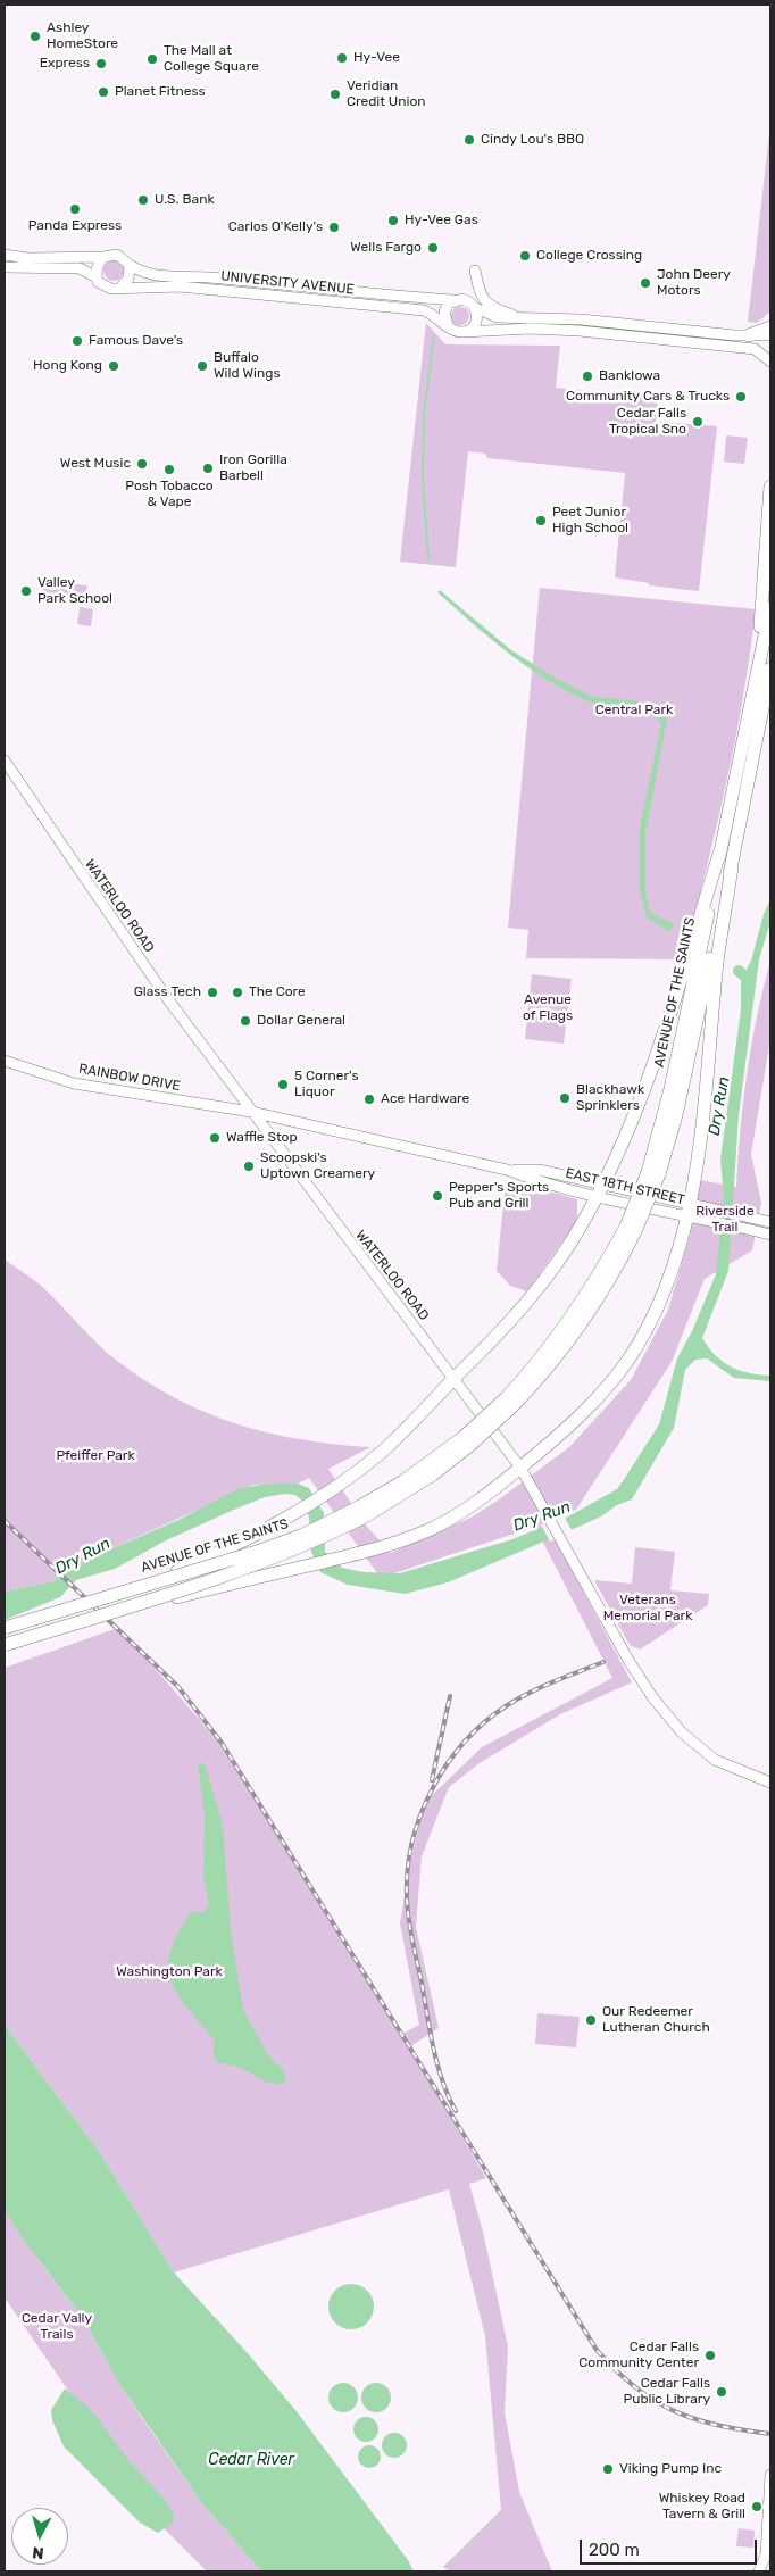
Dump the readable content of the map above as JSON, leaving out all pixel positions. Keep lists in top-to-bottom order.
{
  "streets": {
    "highway": ["AVENUE OF THE SAINTS"],
    "main road": [
      "UNIVERSITY AVENUE",
      "WATERLOO ROAD",
      "RAINBOW DRIVE",
      "EAST 18TH STREET"
    ]
  },
  "crossings": [
    ["WATERLOO ROAD", "RAINBOW DRIVE"],
    ["WATERLOO ROAD", "EAST 18TH STREET"],
    ["RAINBOW DRIVE", "EAST 18TH STREET"]
  ],
  "water": ["Dry Run", "Cedar River"],
  "parks": [
    "Central Park",
    "Avenue of Flags",
    "Riverside Trail",
    "Pfeiffer Park",
    "Veterans Memorial Park",
    "Washington Park",
    "Cedar Vally Trails"
  ],
  "places": [
    "Ashley HomeStore",
    "Hy-Vee",
    "The Mall at College Square",
    "Express",
    "Planet Fitness",
    "Veridian Credit Union",
    "Cindy Lou's BBQ",
    "U.S. Bank",
    "Panda Express",
    "Hy-Vee Gas",
    "Carlos O'Kelly's",
    "Wells Fargo",
    "College Crossing",
    "John Deery Motors",
    "Famous Dave's",
    "Hong Kong",
    "Buffalo Wild Wings",
    "BankIowa",
    "Community Cars & Trucks",
    "Cedar Falls Tropical Sno",
    "West Music",
    "Iron Gorilla Barbell",
    "Posh Tobacco & Vape",
    "Peet Junior High School",
    "Valley Park School",
    "Glass Tech",
    "The Core",
    "Dollar General",
    "5 Corner's Liquor",
    "Blackhawk Sprinklers",
    "Ace Hardware",
    "Waffle Stop",
    "Scoopski's Uptown Creamery",
    "Pepper's Sports Pub and Grill",
    "Our Redeemer Lutheran Church",
    "Cedar Falls Community Center",
    "Cedar Falls Public Library",
    "Viking Pump Inc",
    "Whiskey Road Tavern & Grill"
  ],
  "scale_bar": "200 m",
  "north": "bottom"
}
